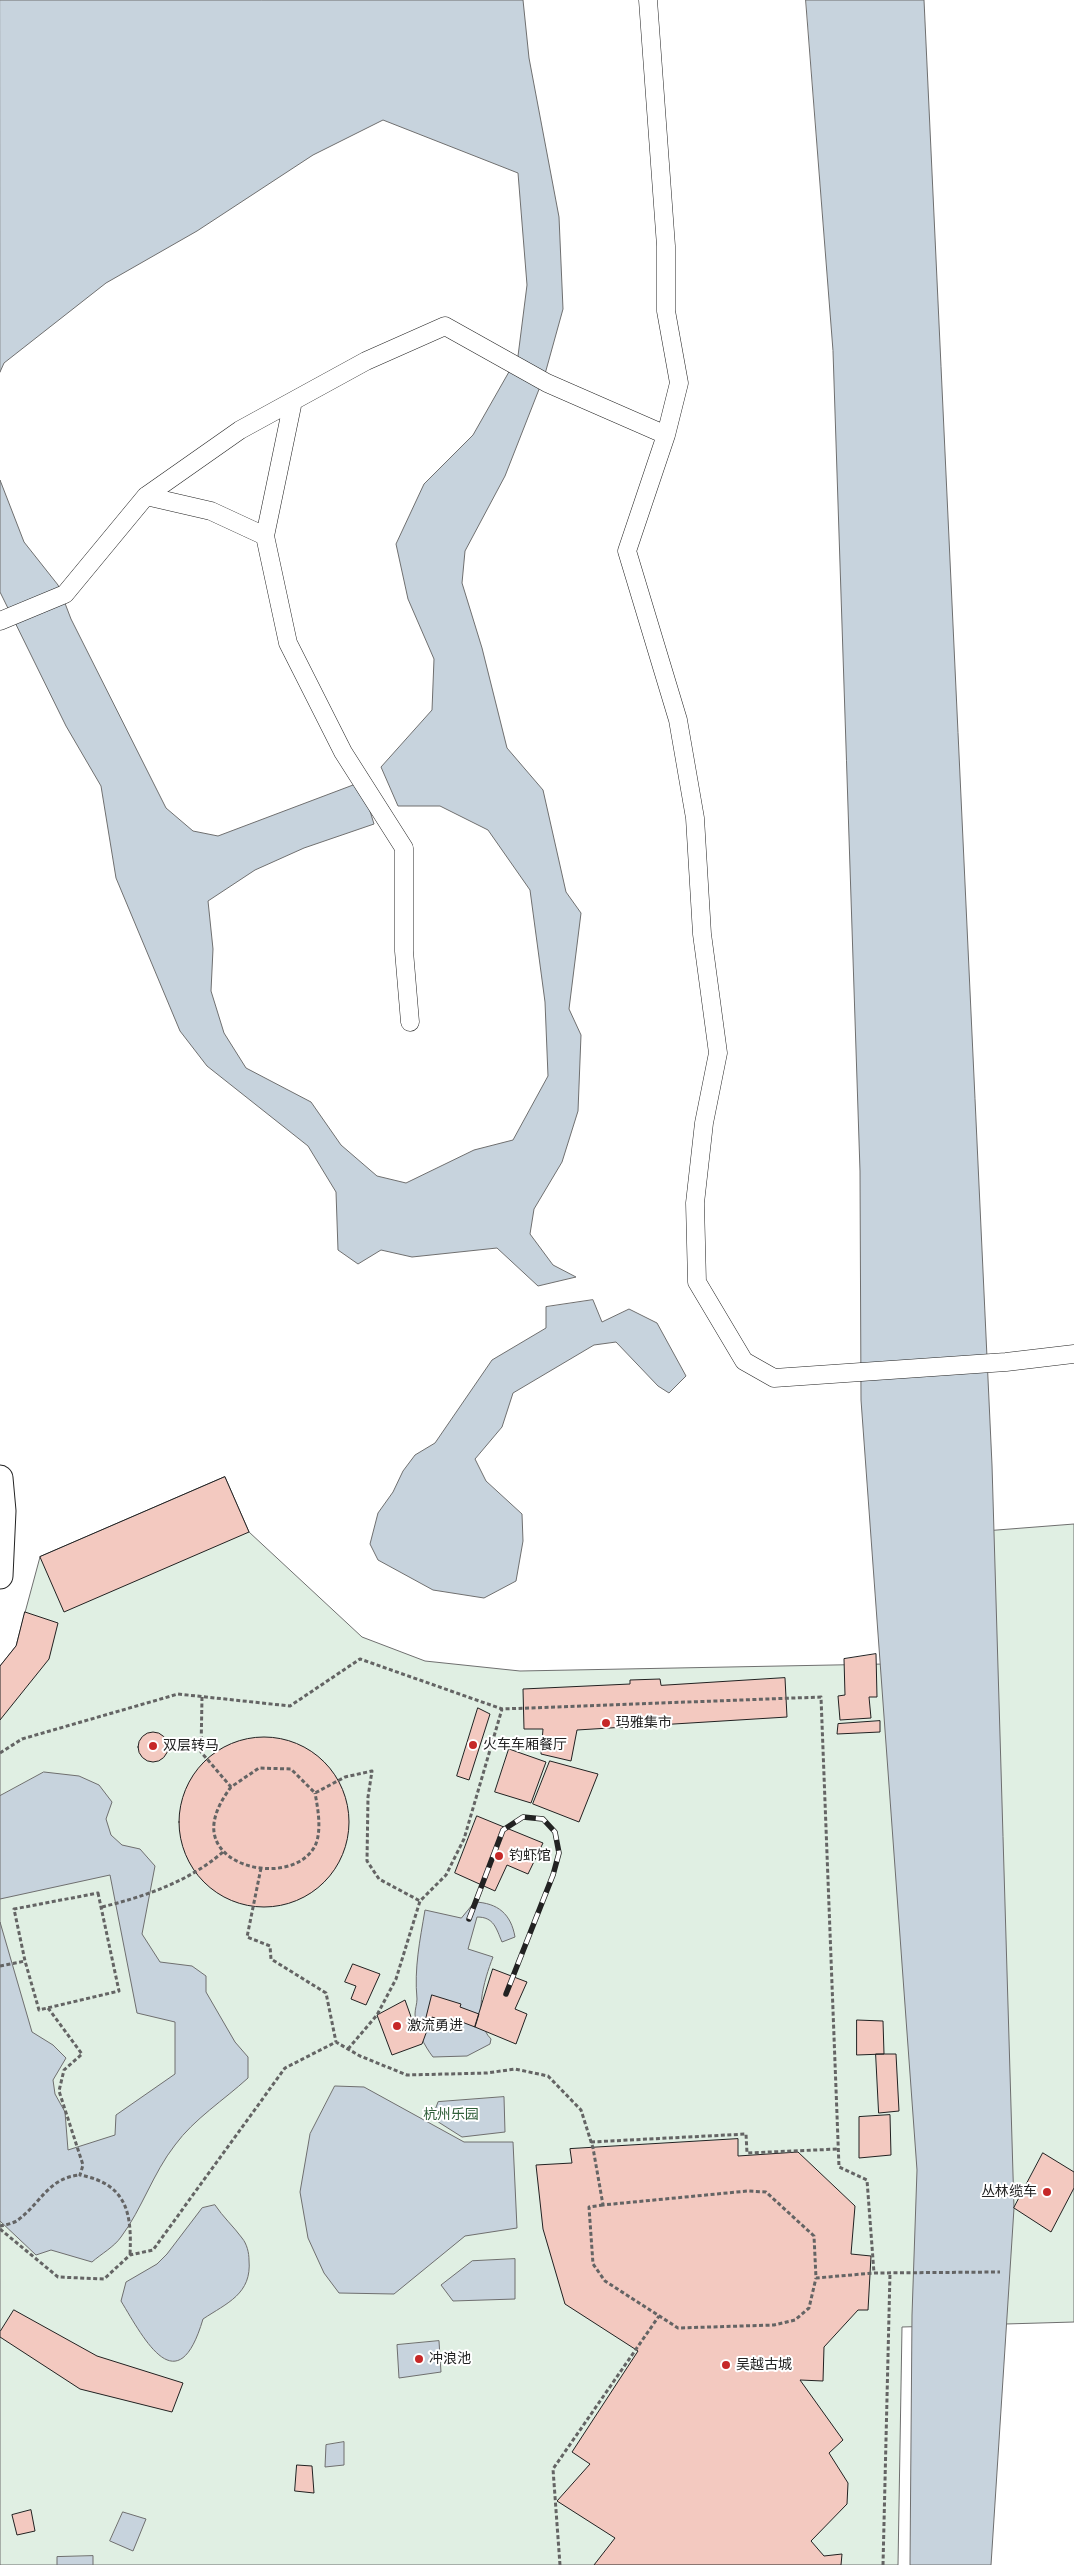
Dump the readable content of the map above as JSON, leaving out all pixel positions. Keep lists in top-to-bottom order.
{
  "parks": ["杭州乐园"],
  "places": [
    "玛雅集市",
    "火车车厢餐厅",
    "双层转马",
    "钓虾馆",
    "激流勇进",
    "丛林缆车",
    "冲浪池",
    "吴越古城"
  ]
}
